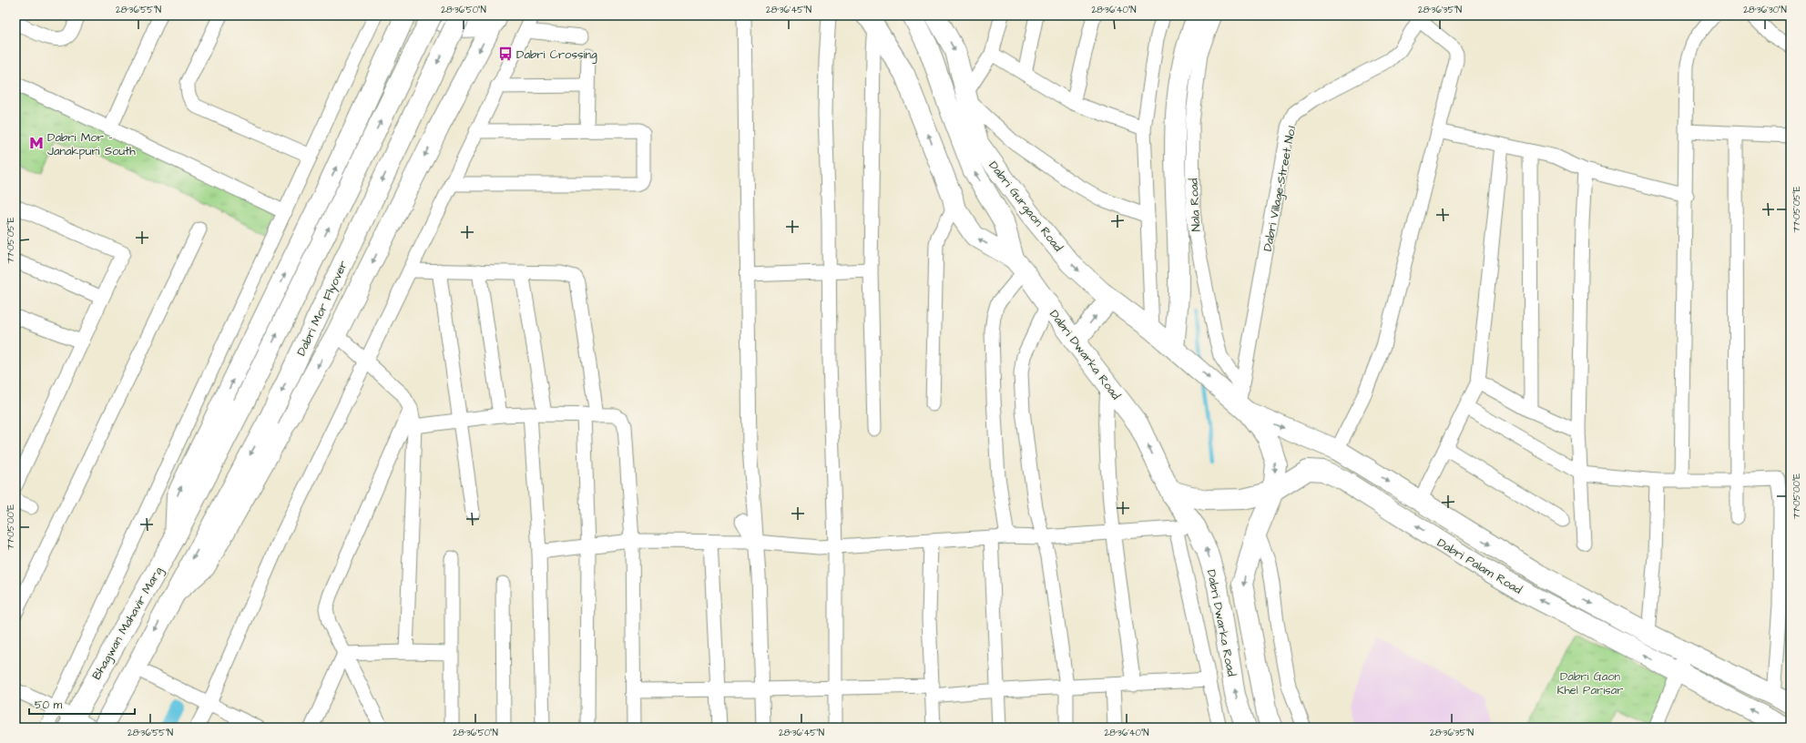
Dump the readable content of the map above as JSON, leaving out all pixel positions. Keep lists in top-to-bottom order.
{
  "streets": {
    "main road": [
      "Dabri Gurgaon Road",
      "Dabri Mor Flyover",
      "Dabri Dwarka Road",
      "Dabri Palam Road",
      "Bhagwan Mahavir Marg"
    ],
    "street": ["Dabri Village-Street No.1", "Nala Road"]
  },
  "crossings": [
    ["Dabri Village-Street No.1", "Nala Road"],
    ["Dabri Village-Street No.1", "Dabri Gurgaon Road"],
    ["Dabri Village-Street No.1", "Dabri Palam Road"],
    ["Nala Road", "Dabri Gurgaon Road"],
    ["Nala Road", "Dabri Palam Road"],
    ["Dabri Gurgaon Road", "Dabri Palam Road"],
    ["Dabri Dwarka Road", "Dabri Palam Road"]
  ],
  "parks": ["Dabri Gaon Khel Parisar"],
  "places": {
    "bus stop": ["Dabri Crossing"],
    "metro station": ["Dabri Mor - Janakpuri South"]
  },
  "scale_bar": "50 m",
  "coordinates": [
    "28°36'55\"N",
    "28°36'50\"N",
    "28°36'45\"N",
    "28°36'40\"N",
    "28°36'35\"N",
    "28°36'30\"N",
    "77°05'05\"E",
    "77°05'00\"E"
  ]
}
